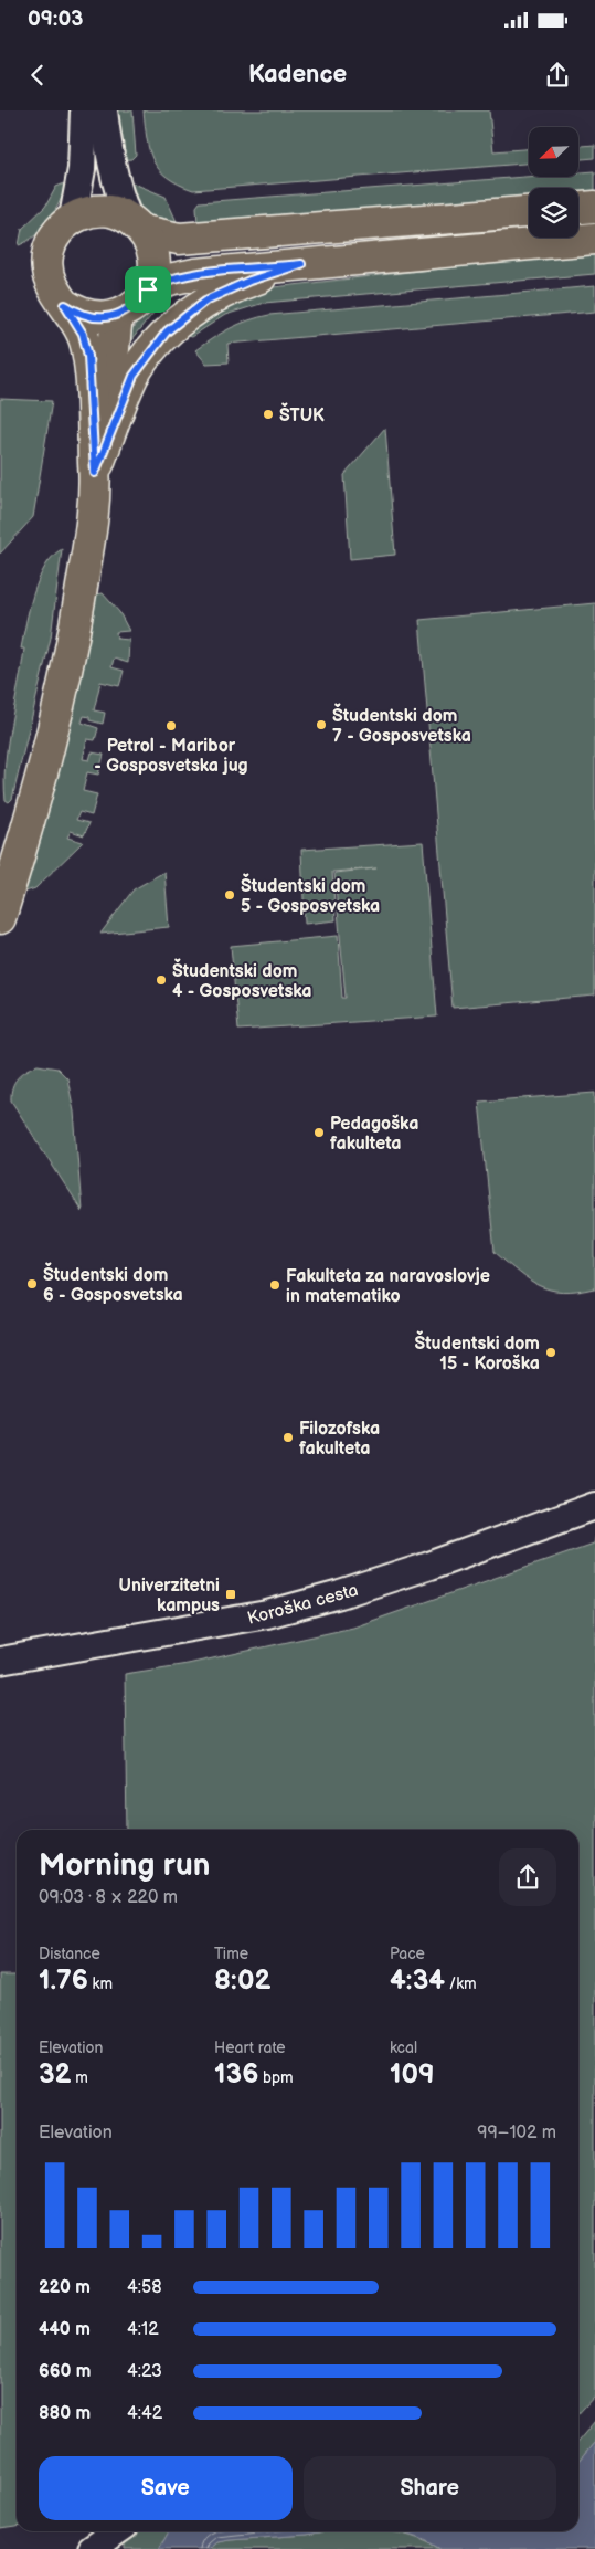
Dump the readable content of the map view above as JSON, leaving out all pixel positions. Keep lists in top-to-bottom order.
{
  "streets": {
    "street": ["Koroška cesta"]
  },
  "places": {
    "other": [
      "ŠTUK",
      "Študentski dom 7 - Gosposvetska",
      "Petrol - Maribor - Gosposvetska jug",
      "Študentski dom 5 - Gosposvetska",
      "Študentski dom 4 - Gosposvetska",
      "Pedagoška fakulteta",
      "Študentski dom 6 - Gosposvetska",
      "Fakulteta za naravoslovje in matematiko",
      "Študentski dom 15 - Koroška",
      "Filozofska fakulteta"
    ],
    "transit": ["Univerzitetni kampus"]
  },
  "north": "bottom left",
  "page": {
    "status": "09:03",
    "header": "Kadence",
    "heading": ["Morning run", "09:03 · 8 × 220 m"],
    "stats": [
      ["Distance", "1.76 km"],
      ["Time", "8:02"],
      ["Pace", "4:34 /km"],
      ["Elevation", "32 m"],
      ["Heart rate", "136 bpm"],
      ["kcal", "109"]
    ],
    "chart": ["Elevation", "99–102 m"],
    "list": [
      {
        "name": "220 m",
        "note": "4:58"
      },
      {
        "name": "440 m",
        "note": "4:12"
      },
      {
        "name": "660 m",
        "note": "4:23"
      },
      {
        "name": "880 m",
        "note": "4:42"
      }
    ],
    "buttons": ["Save", "Share"]
  }
}
